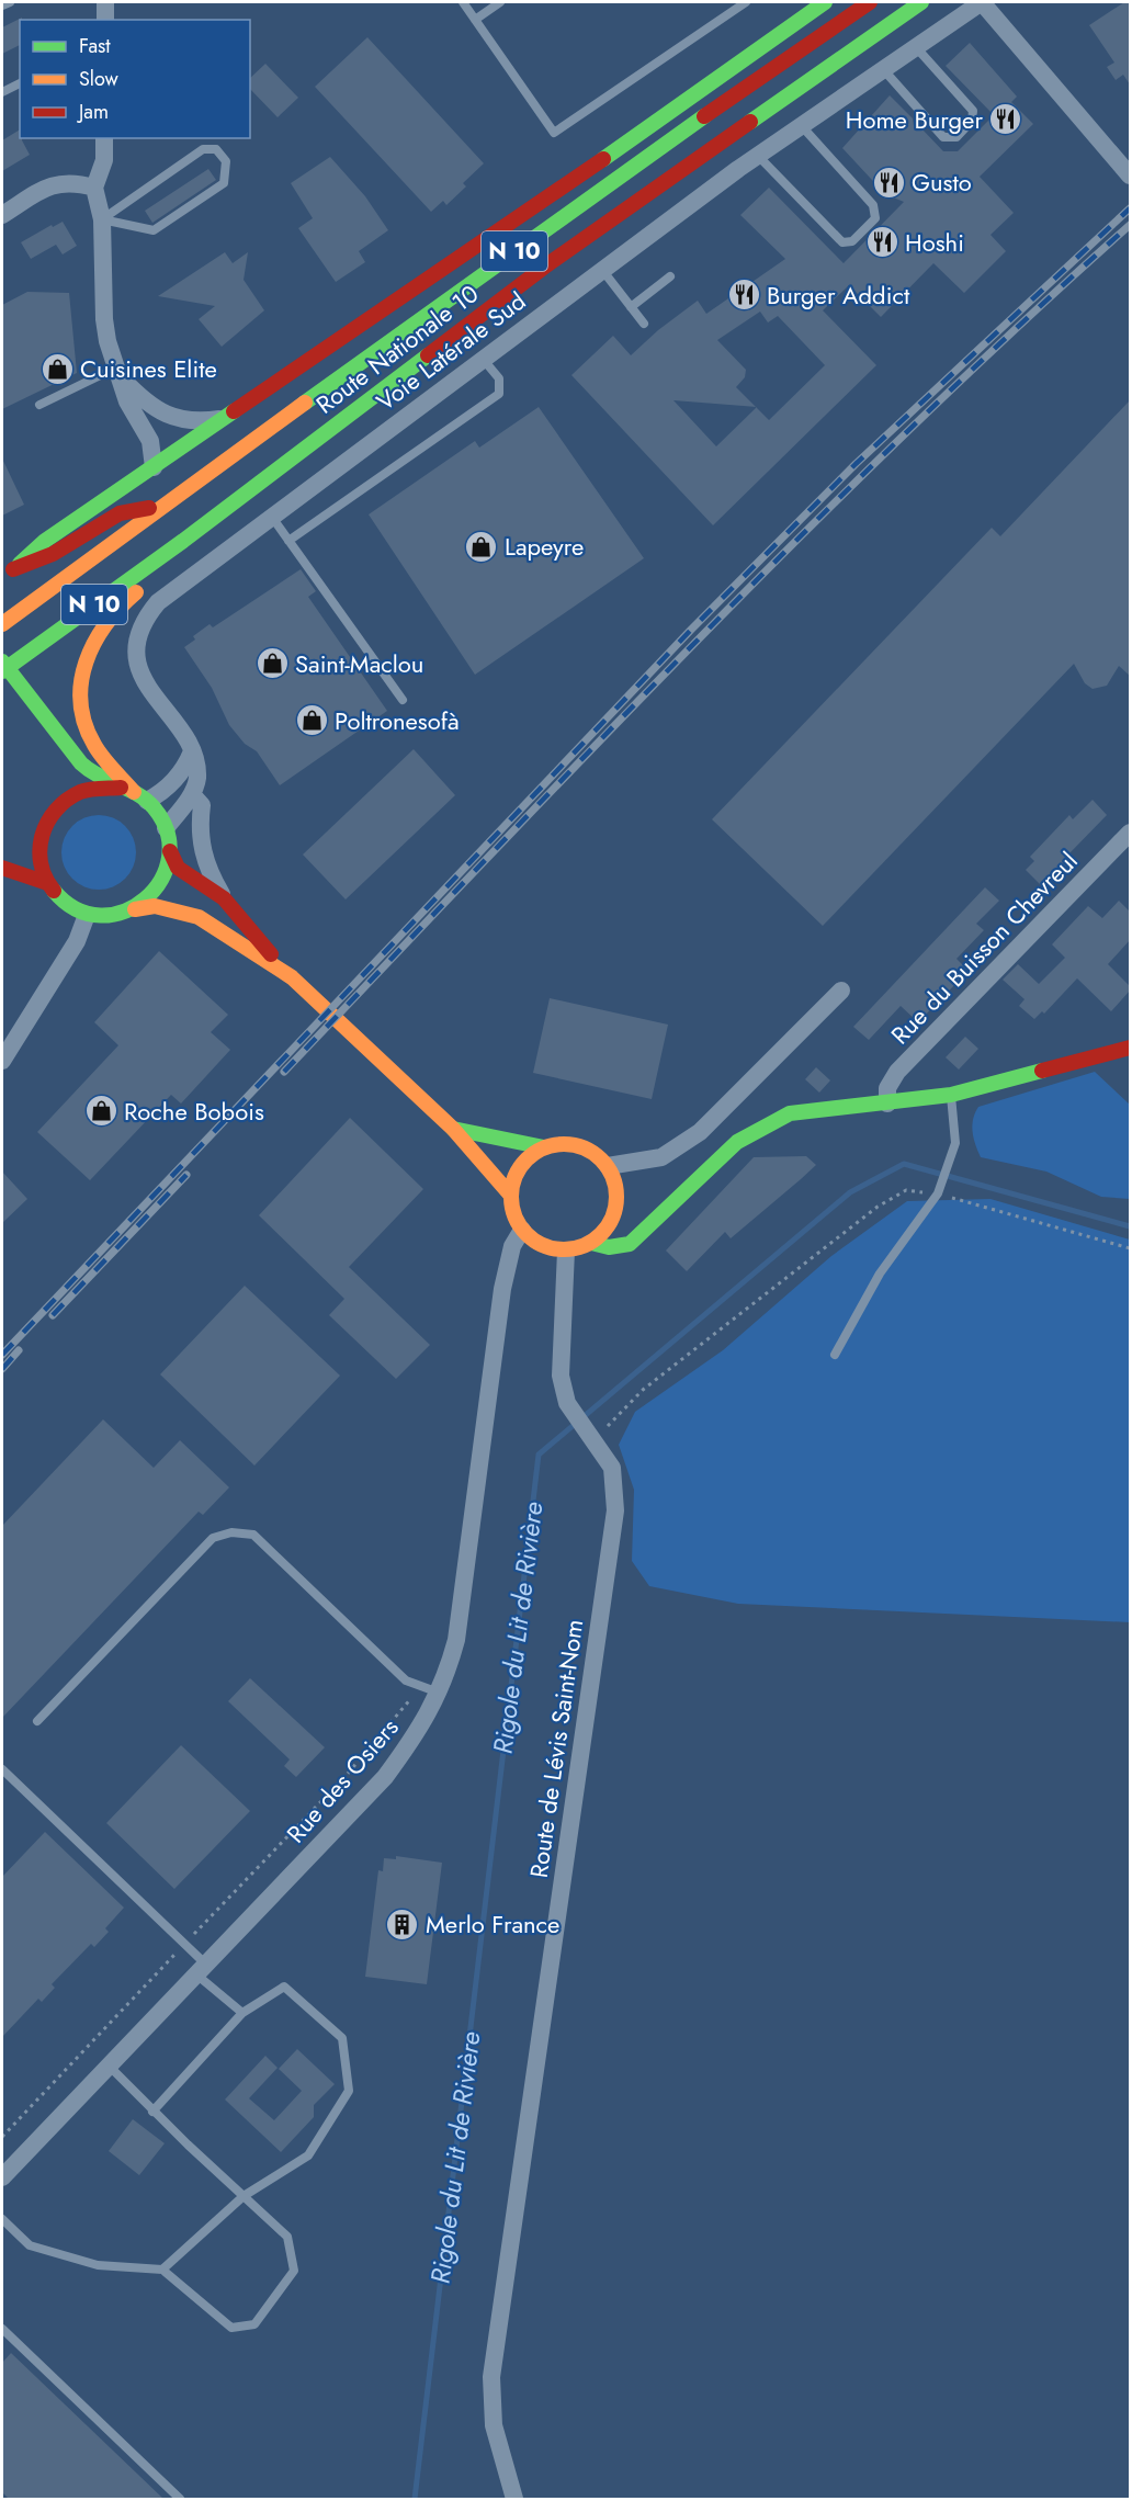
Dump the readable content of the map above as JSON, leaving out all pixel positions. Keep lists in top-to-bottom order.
{
  "streets": {
    "street": [
      "N 10",
      "Route Nationale 10",
      "Voie Latérale Sud",
      "Rue du Buisson Chevreul",
      "Route de Lévis Saint-Nom",
      "Rue des Osiers"
    ]
  },
  "crossings": [
    ["Route de Lévis Saint-Nom", "Rue des Osiers"]
  ],
  "water": ["Rigole du Lit de Rivière"],
  "places": {
    "restaurant": [
      "Home Burger",
      "Gusto",
      "Hoshi",
      "Burger Addict"
    ],
    "shop": [
      "Cuisines Elite",
      "Lapeyre",
      "Saint-Maclou",
      "Poltronesofà",
      "Roche Bobois"
    ],
    "building": ["Merlo France"]
  },
  "legend": ["Fast", "Slow", "Jam"]
}
